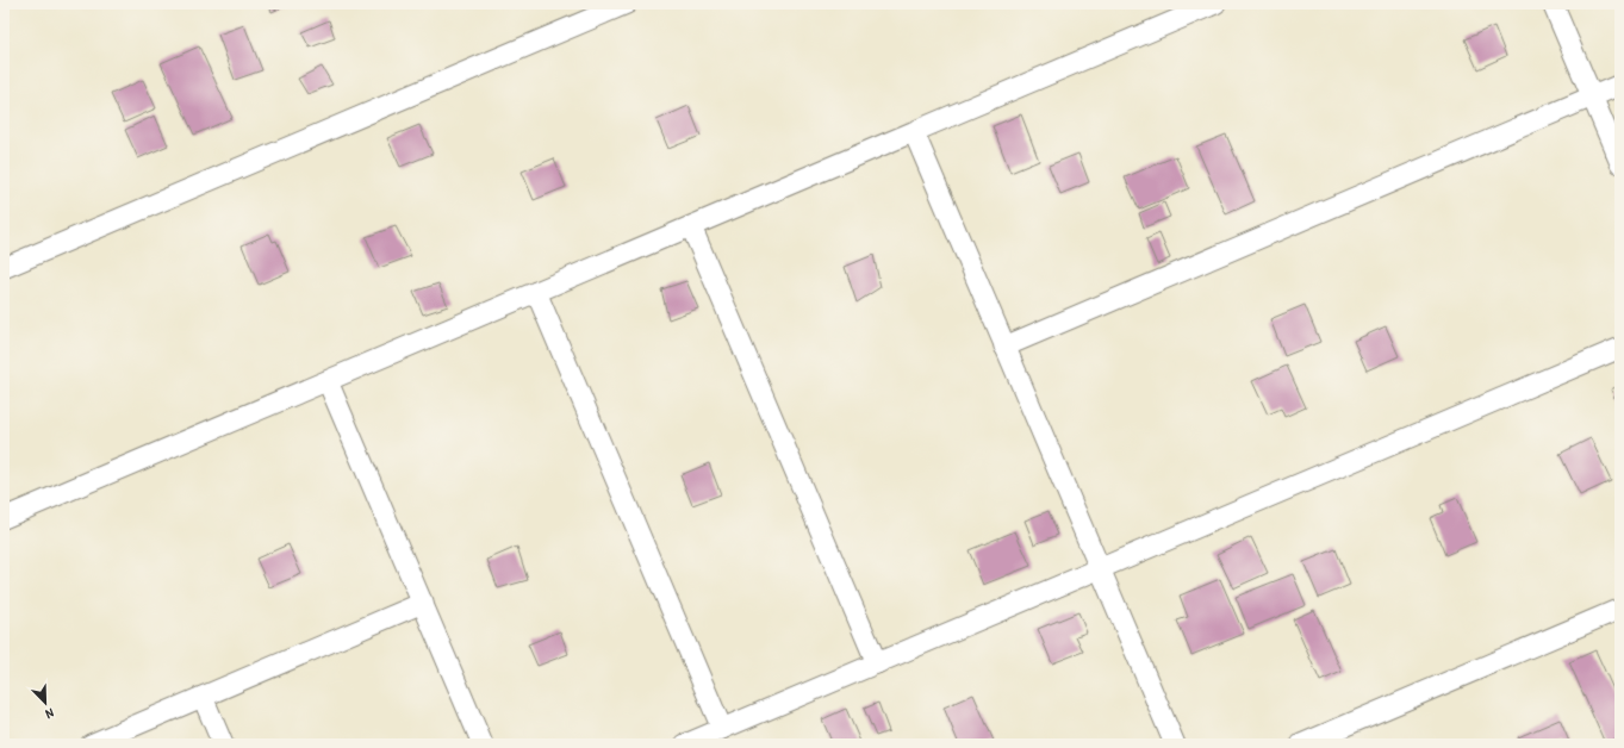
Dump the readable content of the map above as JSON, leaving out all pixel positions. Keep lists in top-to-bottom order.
{
  "north": "bottom right"
}
